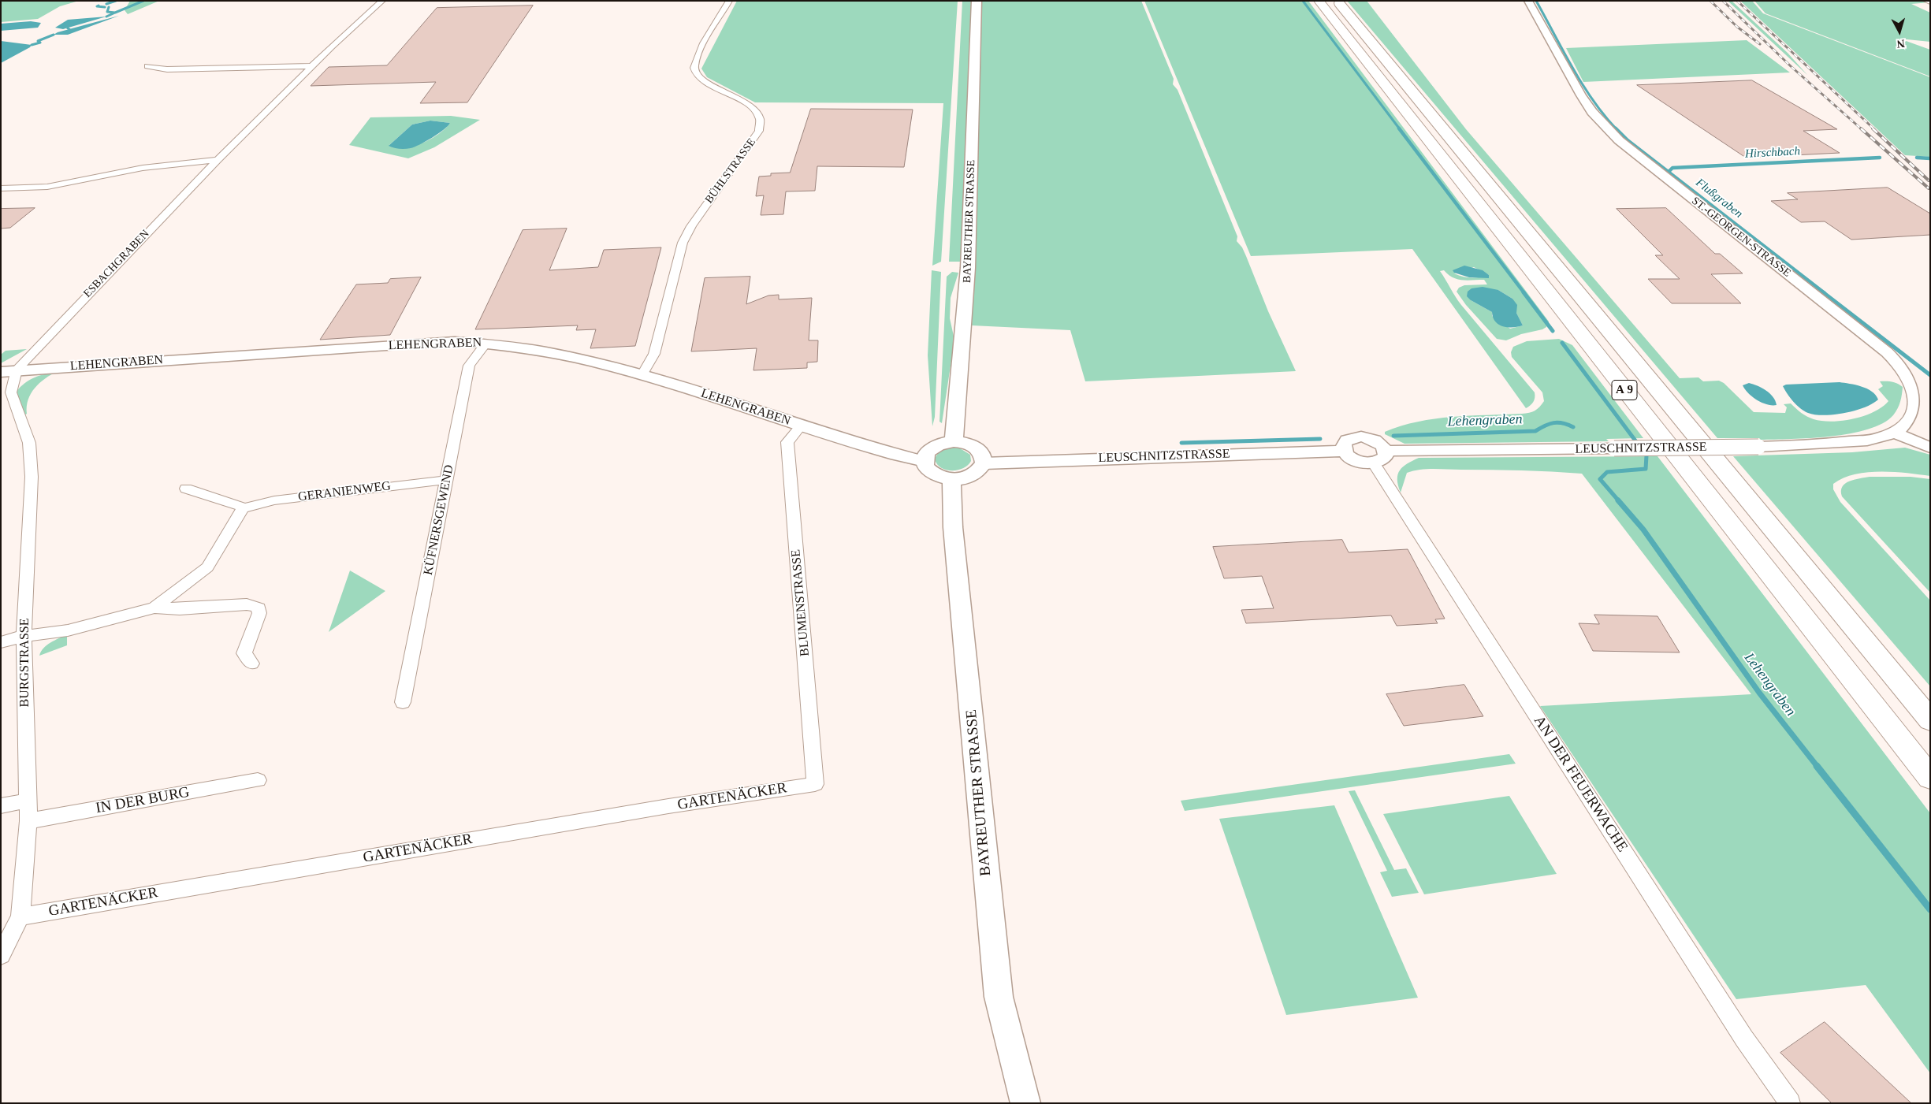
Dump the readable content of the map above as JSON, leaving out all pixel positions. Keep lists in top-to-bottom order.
{
  "streets": {
    "highway": ["A 9"],
    "main road": ["BAYREUTHER STRASSE"],
    "street": [
      "BÜHLSTRASSE",
      "ST.-GEORGEN-STRASSE",
      "ESBACHGRABEN",
      "LEHENGRABEN",
      "LEUSCHNITZSTRASSE",
      "GERANIENWEG",
      "KÜFNERSGEWEND",
      "BLUMENSTRASSE",
      "BURGSTRASSE",
      "AN DER FEUERWACHE",
      "GARTENÄCKER",
      "IN DER BURG"
    ]
  },
  "crossings": [
    ["BÜHLSTRASSE", "LEHENGRABEN"],
    ["BAYREUTHER STRASSE", "LEHENGRABEN"],
    ["BAYREUTHER STRASSE", "LEUSCHNITZSTRASSE"],
    ["ST.-GEORGEN-STRASSE", "LEUSCHNITZSTRASSE"],
    ["ESBACHGRABEN", "LEHENGRABEN"],
    ["ESBACHGRABEN", "BURGSTRASSE"],
    ["LEHENGRABEN", "LEUSCHNITZSTRASSE"],
    ["LEHENGRABEN", "KÜFNERSGEWEND"],
    ["LEHENGRABEN", "BLUMENSTRASSE"],
    ["LEHENGRABEN", "BURGSTRASSE"],
    ["GERANIENWEG", "KÜFNERSGEWEND"],
    ["BLUMENSTRASSE", "GARTENÄCKER"],
    ["BURGSTRASSE", "GARTENÄCKER"],
    ["BURGSTRASSE", "IN DER BURG"]
  ],
  "water": ["Hirschbach", "Flußgraben", "Lehengraben"],
  "north": "bottom"
}
